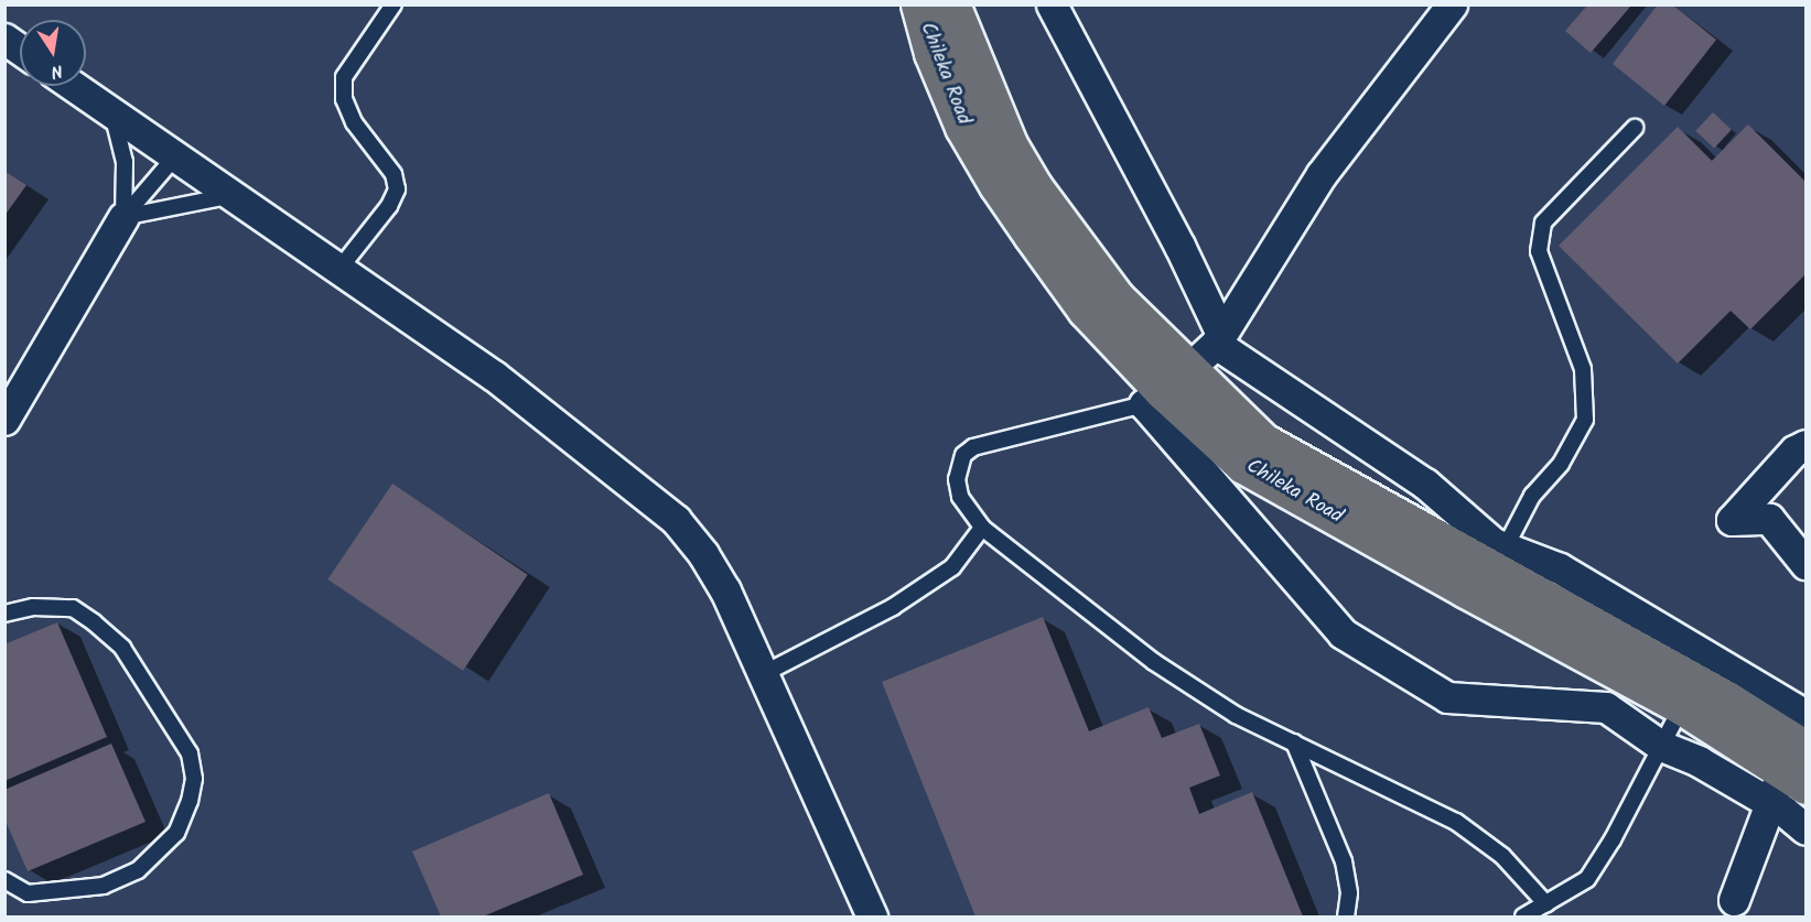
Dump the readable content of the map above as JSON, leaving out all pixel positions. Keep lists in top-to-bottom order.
{
  "streets": {
    "highway": ["Chileka Road"]
  },
  "north": "bottom"
}
